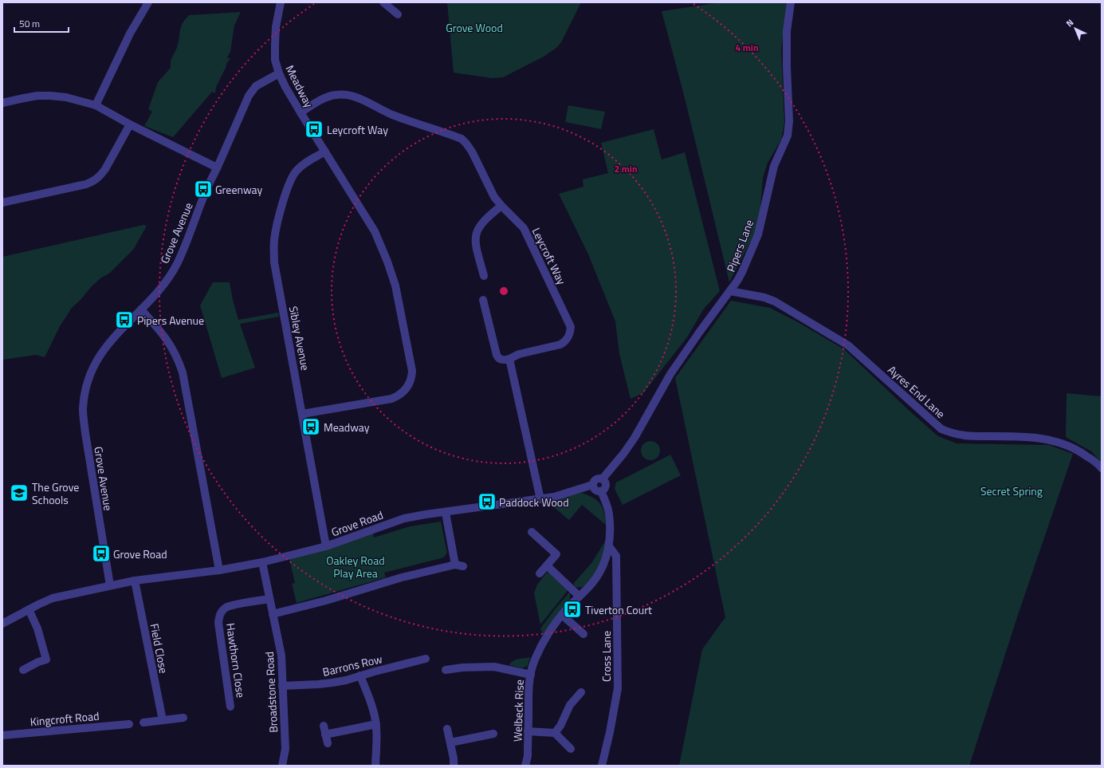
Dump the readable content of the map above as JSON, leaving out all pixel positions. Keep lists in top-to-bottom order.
{
  "streets": {
    "street": [
      "Meadway",
      "Grove Avenue",
      "Pipers Lane",
      "Leycroft Way",
      "Sibley Avenue",
      "Ayres End Lane",
      "Grove Road",
      "Field Close",
      "Cross Lane",
      "Hawthorn Close",
      "Barrons Row",
      "Broadstone Road",
      "Welbeck Rise",
      "Kingcroft Road"
    ]
  },
  "crossings": [
    ["Meadway", "Grove Avenue"],
    ["Meadway", "Leycroft Way"],
    ["Meadway", "Sibley Avenue"],
    ["Grove Avenue", "Grove Road"],
    ["Pipers Lane", "Ayres End Lane"],
    ["Pipers Lane", "Grove Road"],
    ["Sibley Avenue", "Grove Road"],
    ["Grove Road", "Field Close"],
    ["Grove Road", "Broadstone Road"],
    ["Cross Lane", "Welbeck Rise"],
    ["Hawthorn Close", "Broadstone Road"],
    ["Barrons Row", "Broadstone Road"]
  ],
  "parks": ["Grove Wood", "Secret Spring", "Oakley Road Play Area"],
  "places": {
    "bus stop": [
      "Leycroft Way",
      "Greenway",
      "Pipers Avenue",
      "Meadway",
      "Paddock Wood",
      "Grove Road",
      "Tiverton Court"
    ],
    "school or university": ["The Grove Schools"]
  },
  "scale_bar": "50 m",
  "north": "top left",
  "rings": ["4 min", "2 min"]
}
